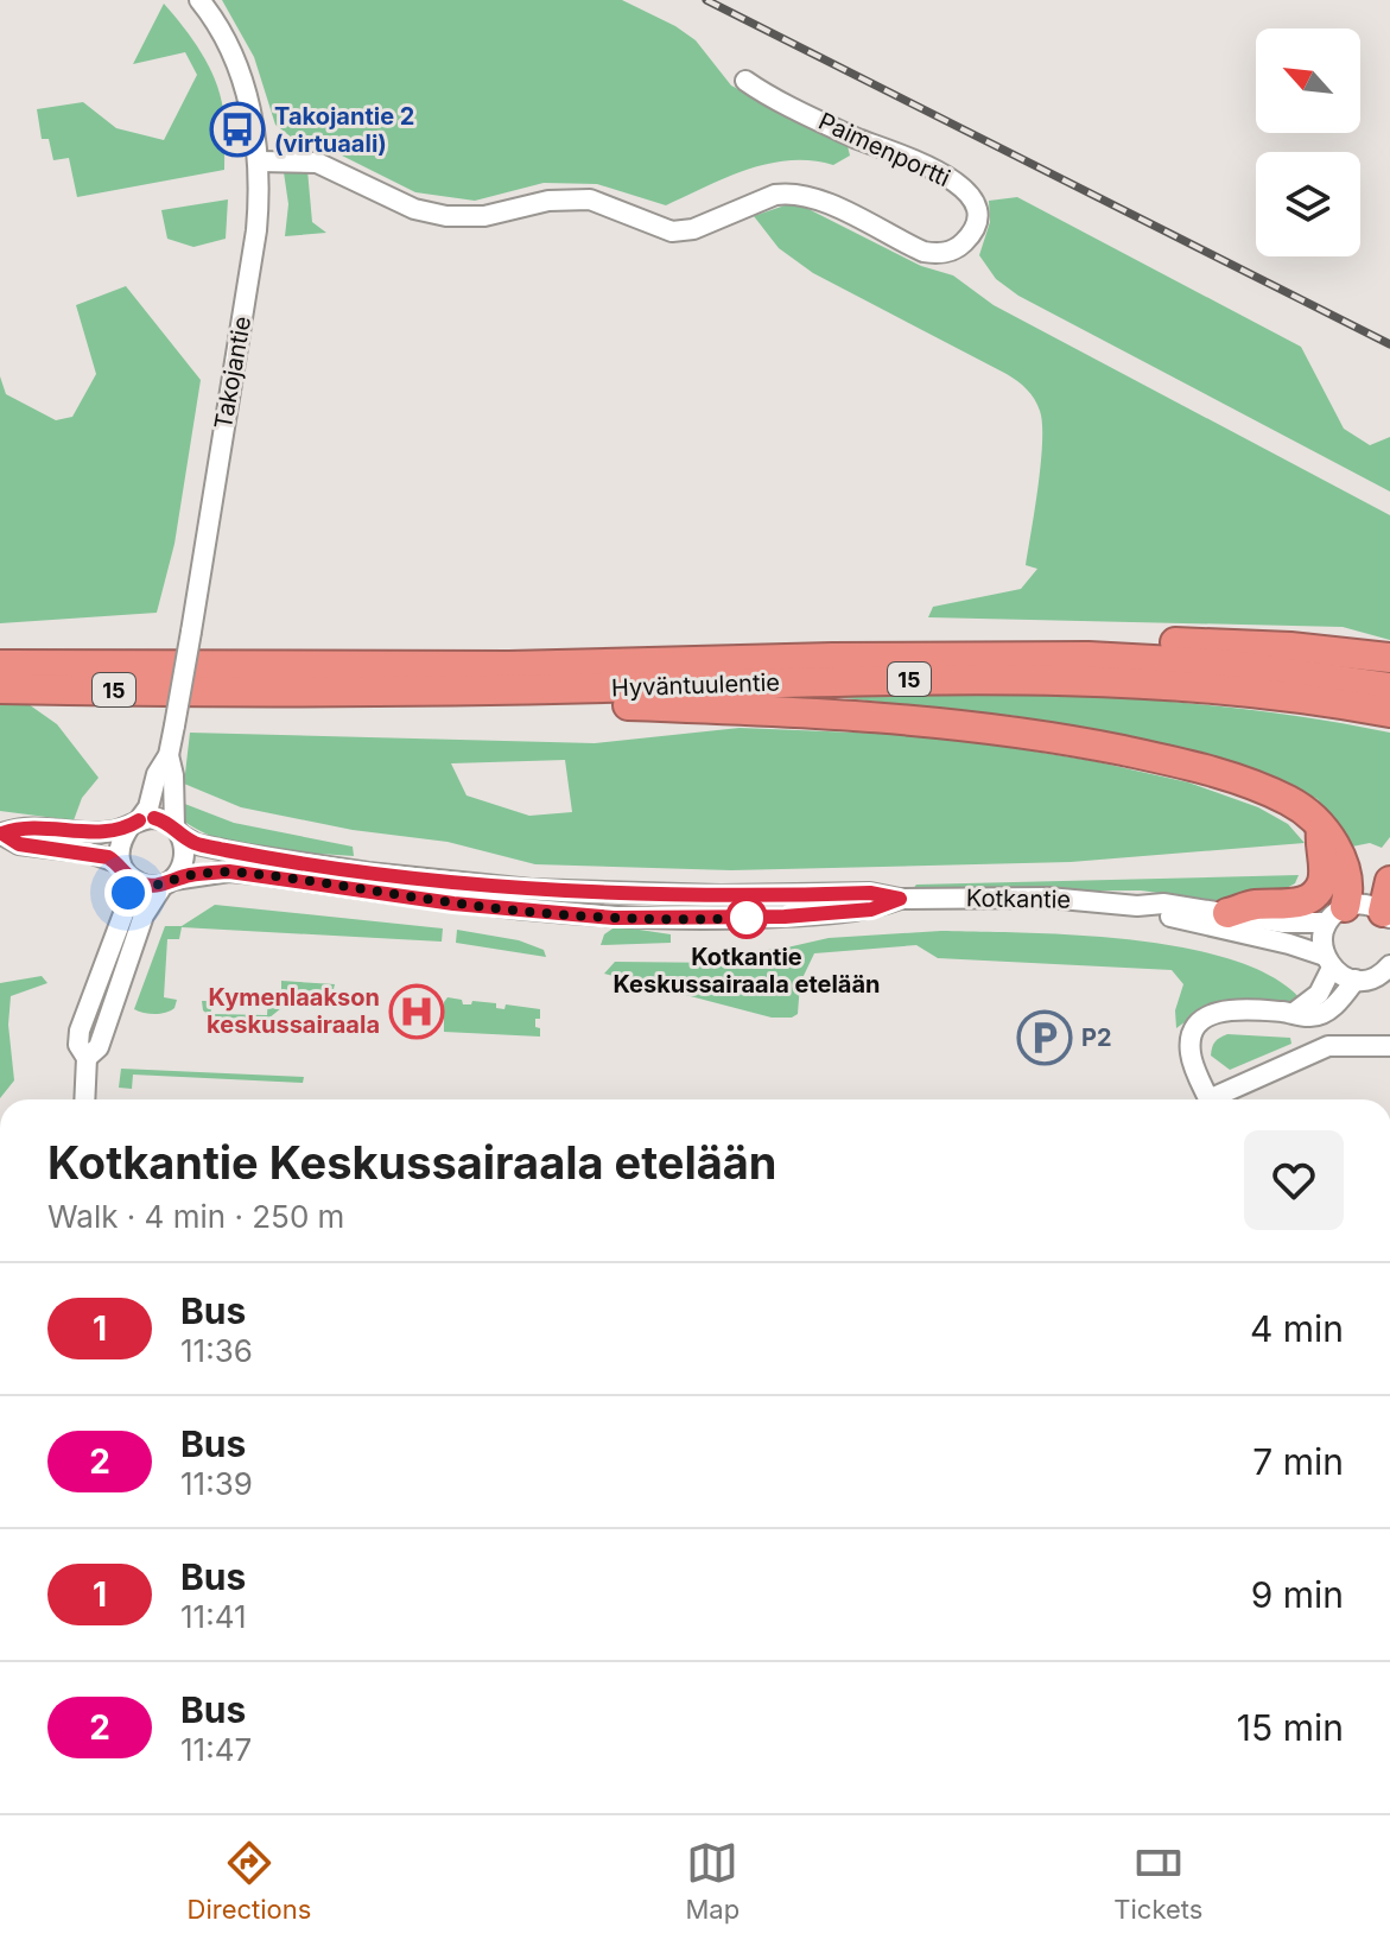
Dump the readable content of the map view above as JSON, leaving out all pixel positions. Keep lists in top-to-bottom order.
{
  "streets": {
    "highway": ["15", "Hyväntuulentie"],
    "street": ["Paimenportti", "Takojantie", "Kotkantie"]
  },
  "crossings": [
    ["Paimenportti", "Takojantie"],
    ["Takojantie", "Kotkantie"]
  ],
  "places": {
    "bus stop": ["Takojantie 2 (virtuaali)"],
    "other": ["Kotkantie Keskussairaala etelään"],
    "hospital": ["Kymenlaakson keskussairaala"],
    "parking": ["P2"]
  },
  "lines": ["bus line 1"],
  "north": "top left",
  "page": {
    "heading": ["Kotkantie Keskussairaala etelään", "Walk · 4 min · 250 m"],
    "list": [
      {
        "mark": "1",
        "name": "Bus",
        "note": "11:36",
        "value": "4 min"
      },
      {
        "mark": "2",
        "name": "Bus",
        "note": "11:39",
        "value": "7 min"
      },
      {
        "mark": "1",
        "name": "Bus",
        "note": "11:41",
        "value": "9 min"
      },
      {
        "mark": "2",
        "name": "Bus",
        "note": "11:47",
        "value": "15 min"
      }
    ],
    "tabs": ["Directions", "Map", "Tickets"]
  }
}
